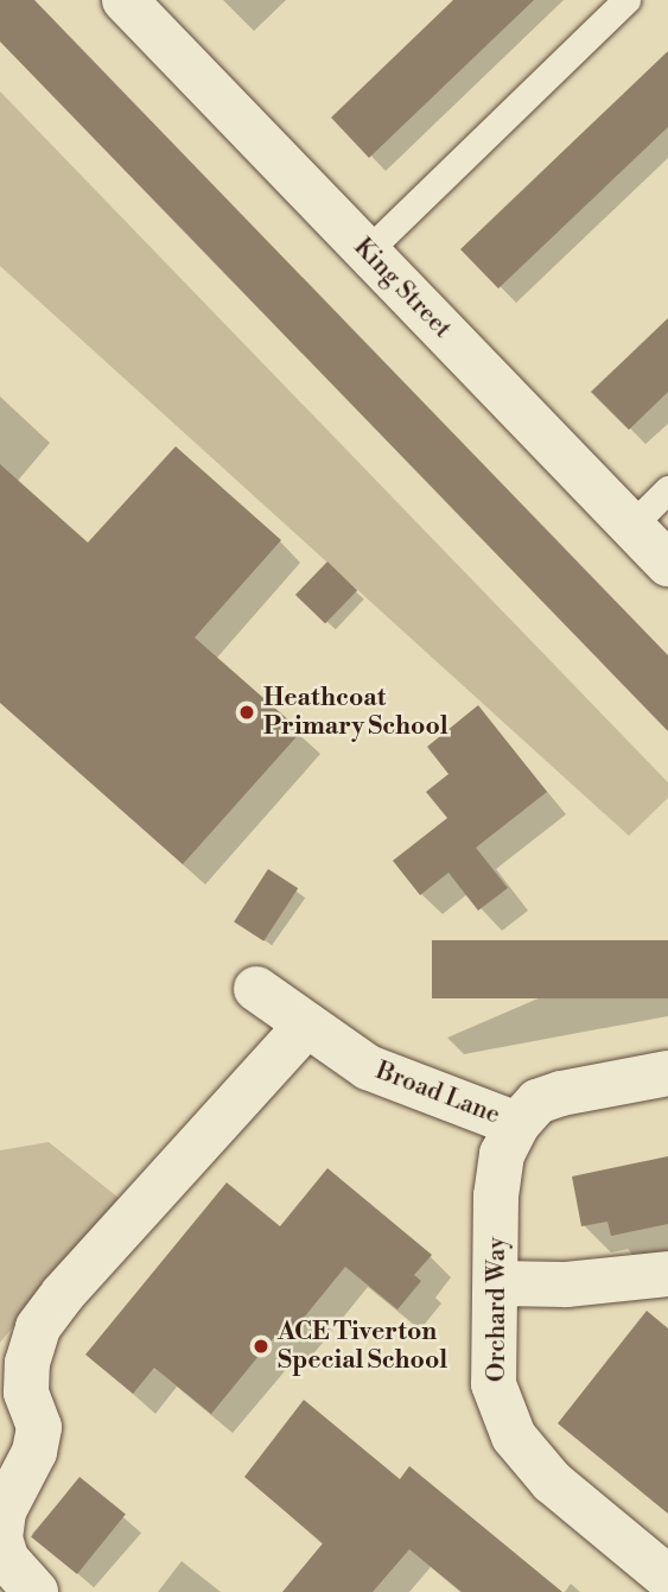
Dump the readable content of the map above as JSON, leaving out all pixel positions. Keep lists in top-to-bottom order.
{
  "streets": {
    "street": ["King Street", "Broad Lane", "Orchard Way"]
  },
  "crossings": [
    ["Broad Lane", "Orchard Way"]
  ],
  "places": ["Heathcoat Primary School", "ACE Tiverton Special School"]
}
